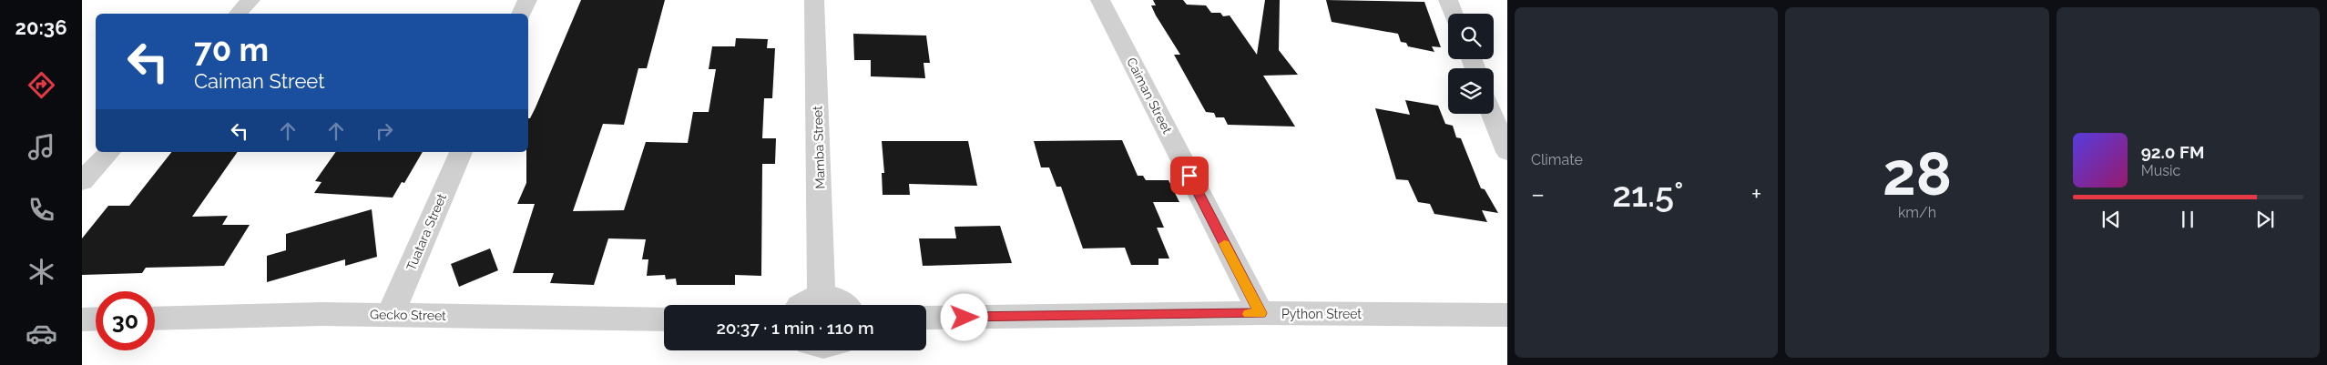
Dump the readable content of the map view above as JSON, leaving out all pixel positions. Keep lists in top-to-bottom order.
{
  "streets": {
    "street": [
      "Caiman Street",
      "Mamba Street",
      "Tuatara Street",
      "Python Street",
      "Gecko Street"
    ]
  },
  "crossings": [
    ["Caiman Street", "Python Street"],
    ["Tuatara Street", "Gecko Street"]
  ],
  "page": {
    "tabs": "20:36",
    "tile": [
      "Climate",
      ["28", "km/h"]
    ],
    "turn": ["70 m", "Caiman Street"],
    "song": ["92.0 FM", "Music"],
    "heat": ["−", "21.5°", "+"],
    "limit": "30",
    "trip": "20:37 · 1 min · 110 m"
  }
}
